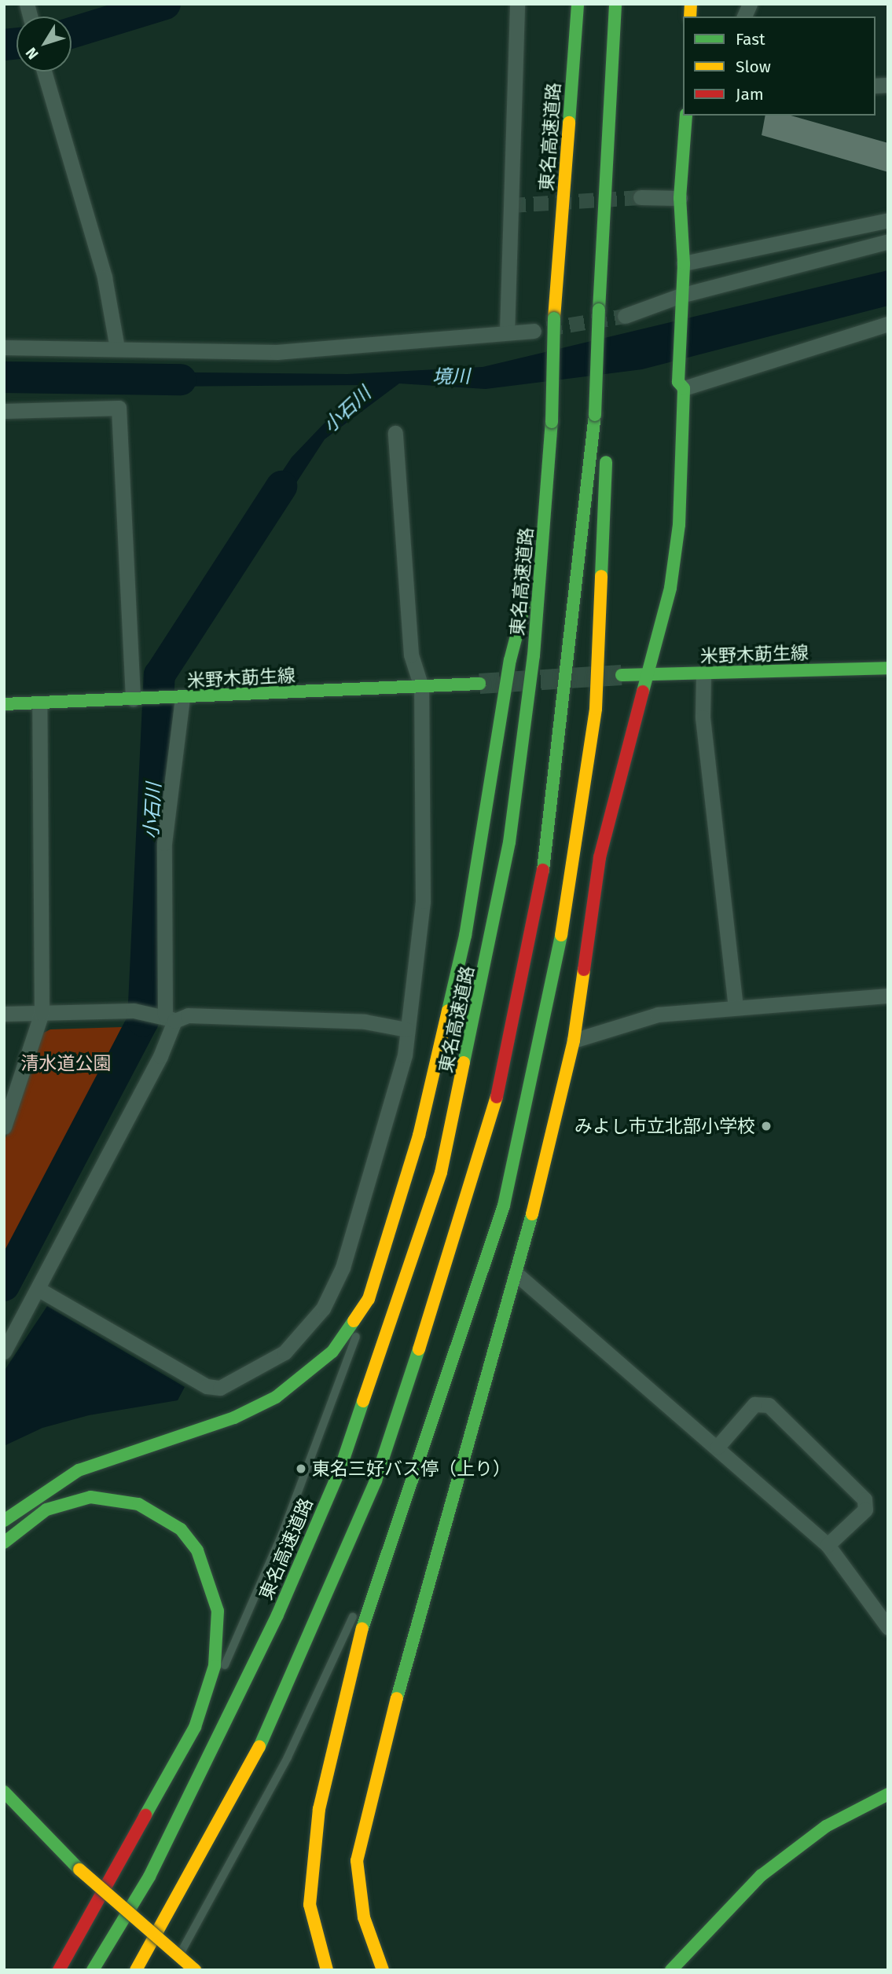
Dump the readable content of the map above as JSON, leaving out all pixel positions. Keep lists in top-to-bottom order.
{
  "streets": {
    "main road": ["東名高速道路", "米野木莇生線"]
  },
  "water": ["境川", "小石川"],
  "parks": ["清水道公園"],
  "places": ["みよし市立北部小学校", "東名三好バス停（上り）"],
  "legend": ["Fast", "Slow", "Jam"],
  "north": "bottom left"
}
